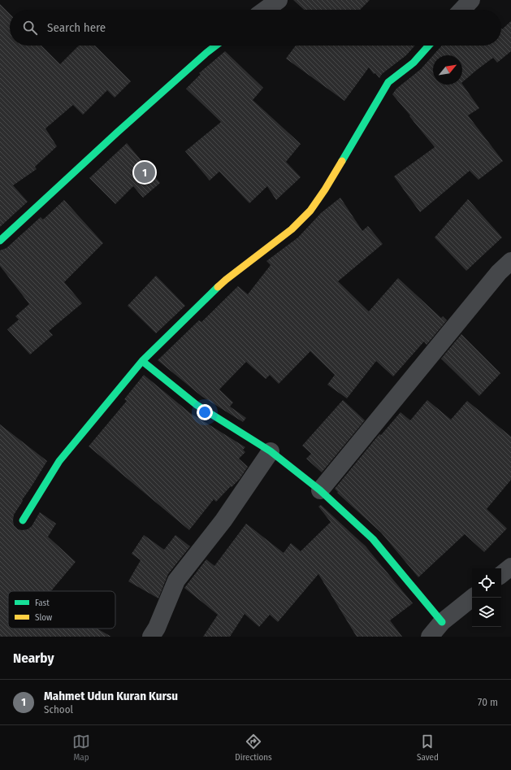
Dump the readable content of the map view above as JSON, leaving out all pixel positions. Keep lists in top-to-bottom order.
{
  "legend": ["Fast", "Slow"],
  "north": "top right",
  "page": {
    "search": "Search here",
    "pins": "1",
    "heading": "Nearby",
    "list": [
      {
        "mark": "1",
        "name": "Mahmet Udun Kuran Kursu",
        "note": "School",
        "value": "70 m"
      }
    ],
    "nav": ["Map", "Directions", "Saved"]
  }
}
